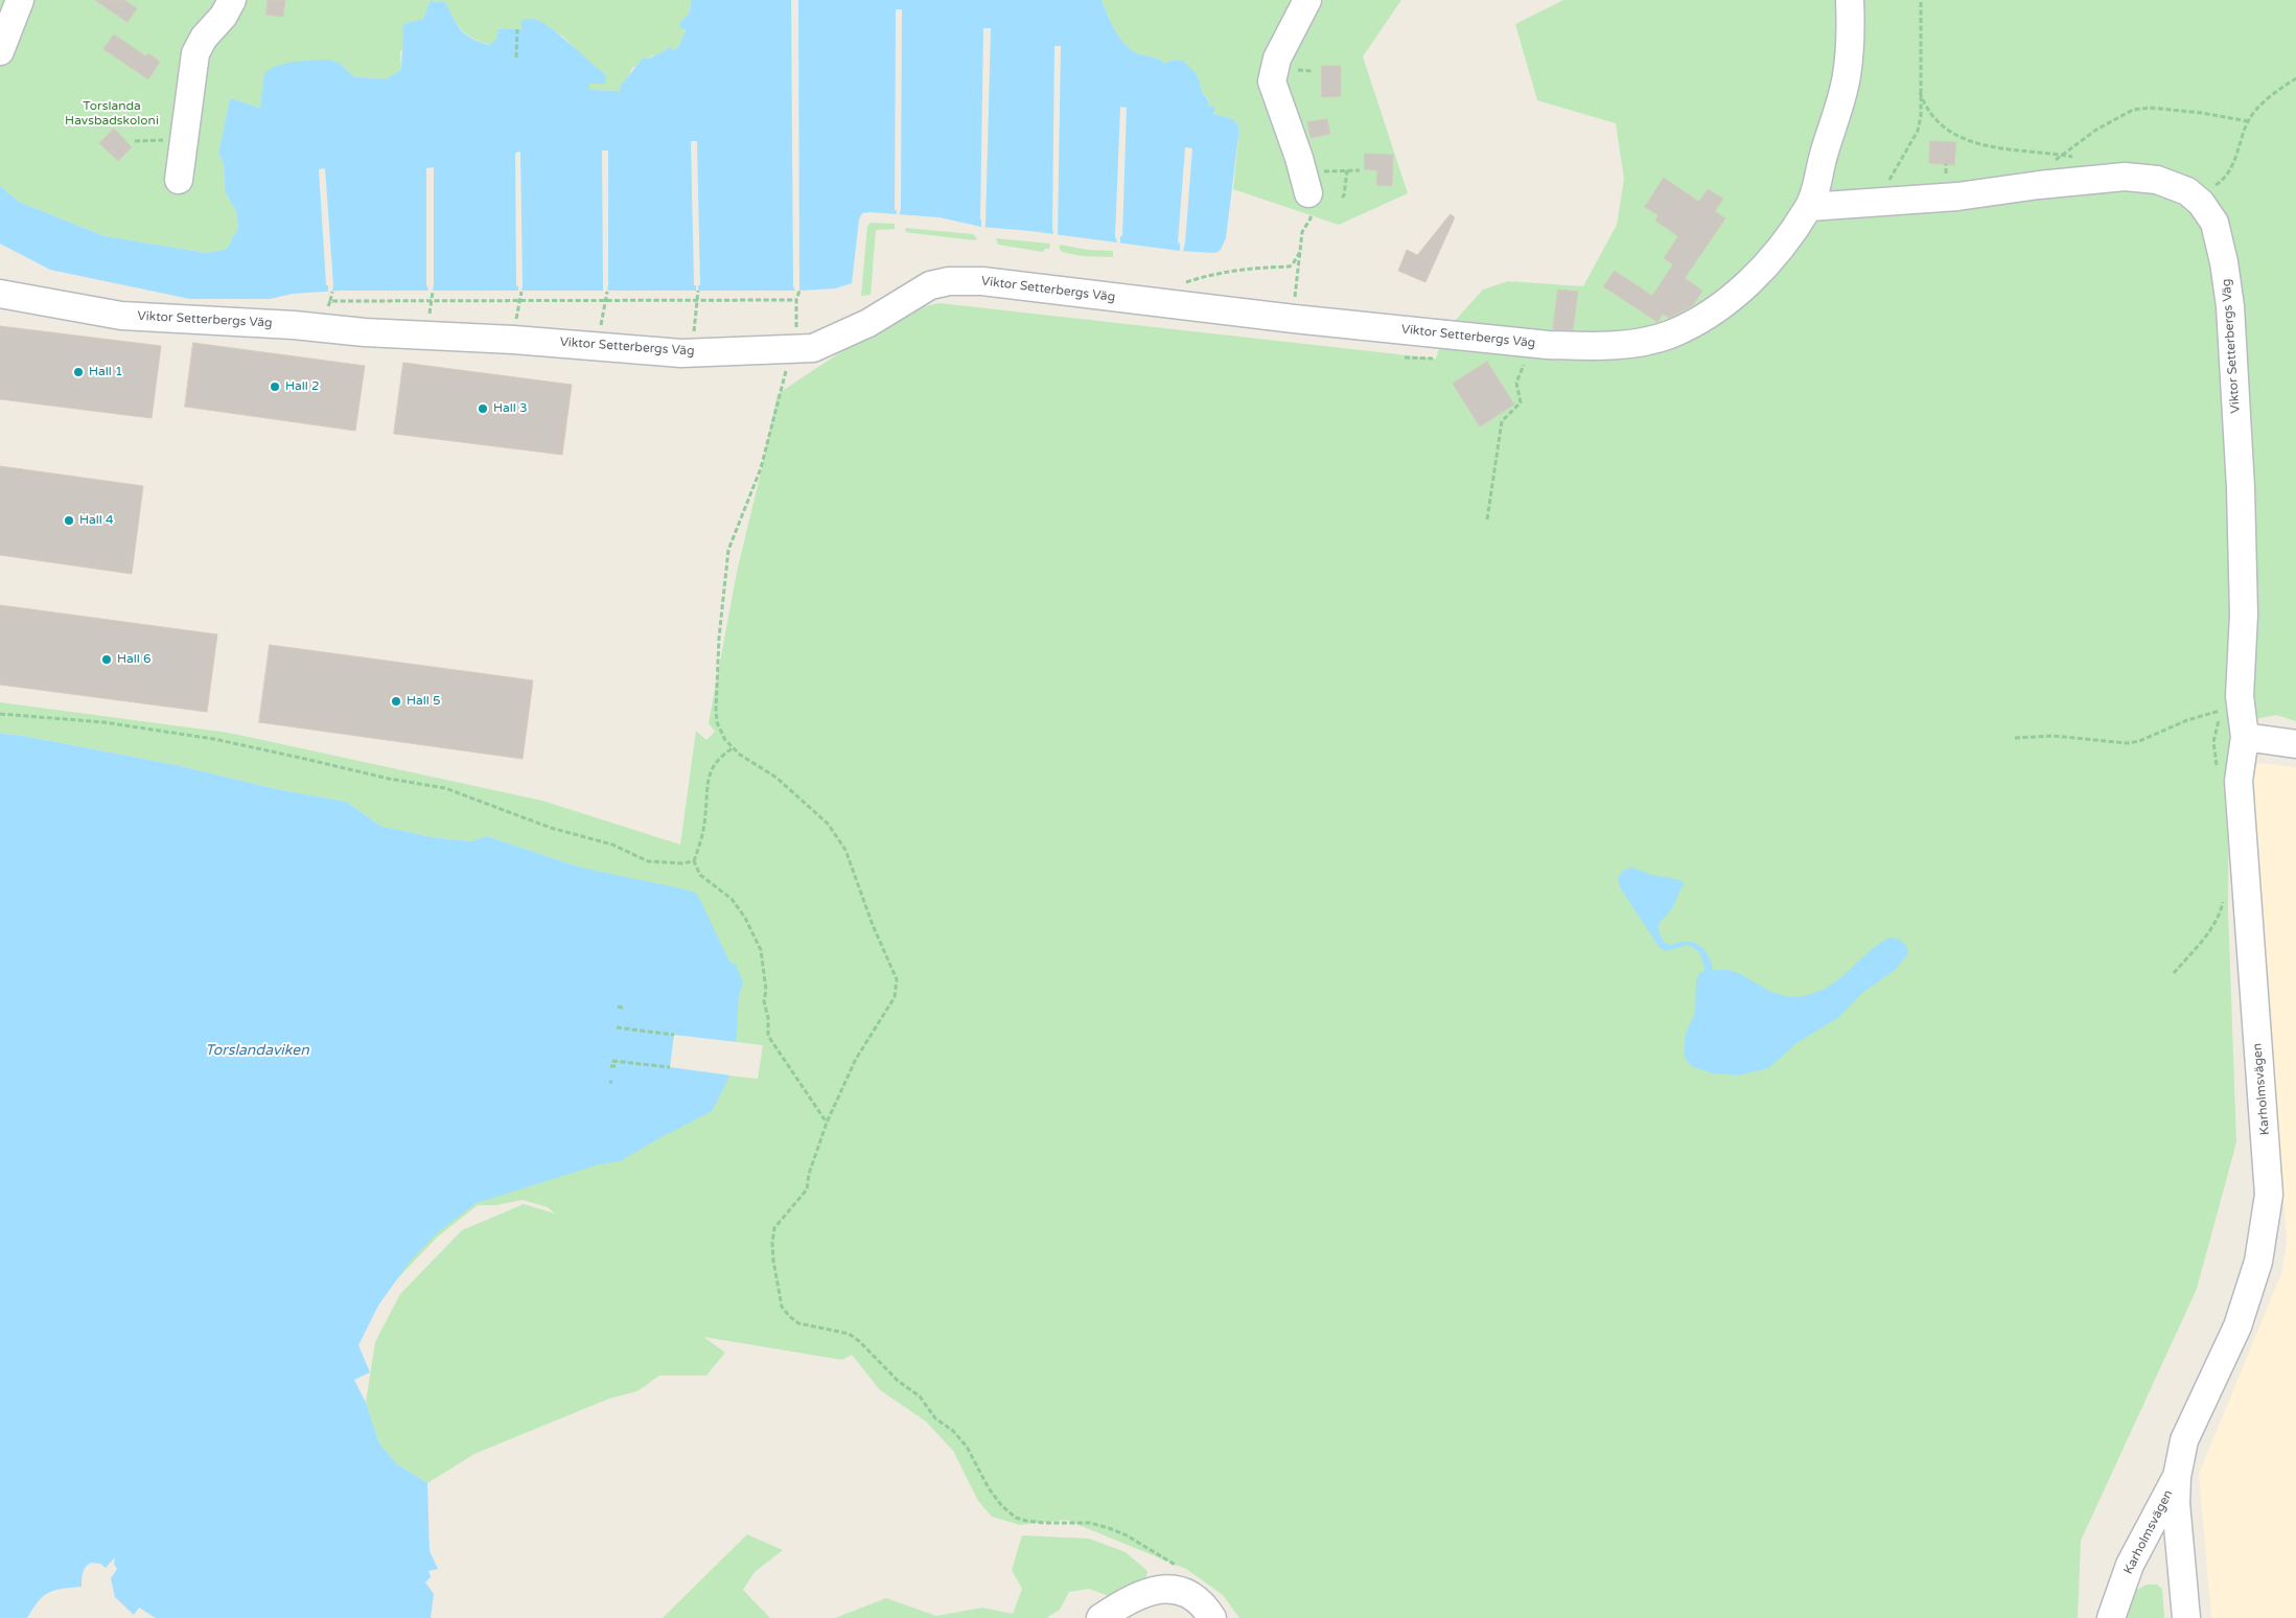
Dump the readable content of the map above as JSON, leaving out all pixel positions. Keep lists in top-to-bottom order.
{
  "streets": {
    "street": ["Viktor Setterbergs Väg", "Karholmsvägen"]
  },
  "crossings": [
    ["Viktor Setterbergs Väg", "Karholmsvägen"]
  ],
  "water": ["Torslandaviken"],
  "parks": ["Torslanda Havsbadskoloni"],
  "places": [
    "Hall 1",
    "Hall 2",
    "Hall 3",
    "Hall 4",
    "Hall 6",
    "Hall 5"
  ]
}
